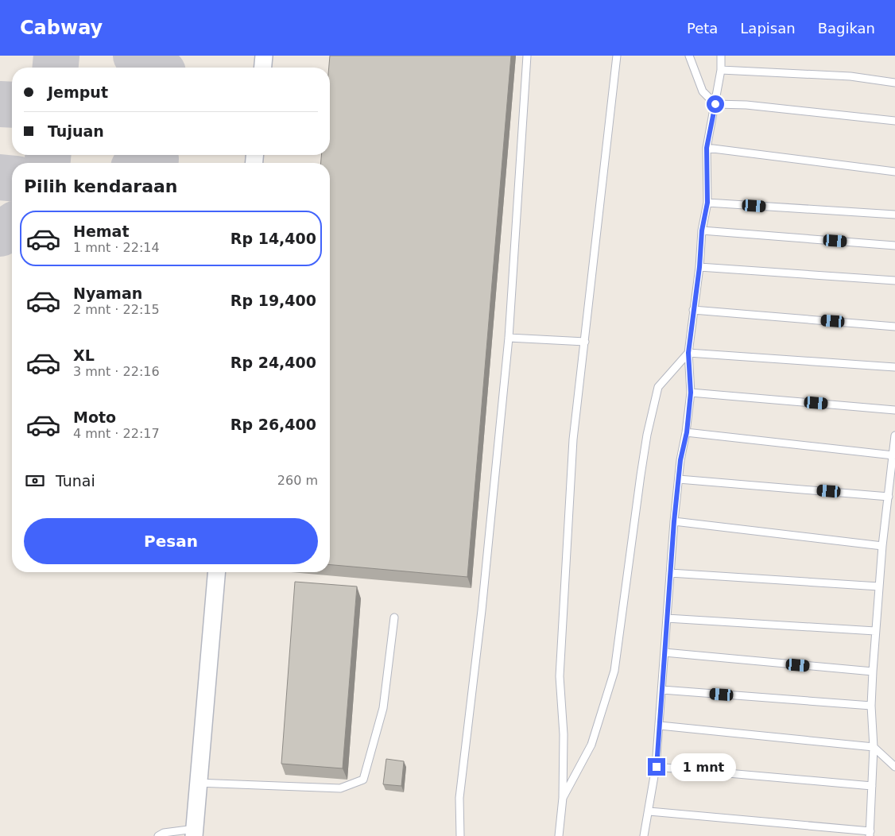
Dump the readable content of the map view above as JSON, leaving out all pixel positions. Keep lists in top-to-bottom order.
{
  "page": {
    "header": "Cabway",
    "nav": ["Peta", "Lapisan", "Bagikan"],
    "banner": ["Jemput", "Tujuan"],
    "heading": "Pilih kendaraan",
    "list": [
      {
        "name": "Hemat",
        "note": "1 mnt · 22:14",
        "value": "Rp 14,400"
      },
      {
        "name": "Nyaman",
        "note": "2 mnt · 22:15",
        "value": "Rp 19,400"
      },
      {
        "name": "XL",
        "note": "3 mnt · 22:16",
        "value": "Rp 24,400"
      },
      {
        "name": "Moto",
        "note": "4 mnt · 22:17",
        "value": "Rp 26,400"
      }
    ],
    "pay": ["Tunai", "260 m"],
    "buttons": "Pesan",
    "bubble": "1 mnt"
  }
}
